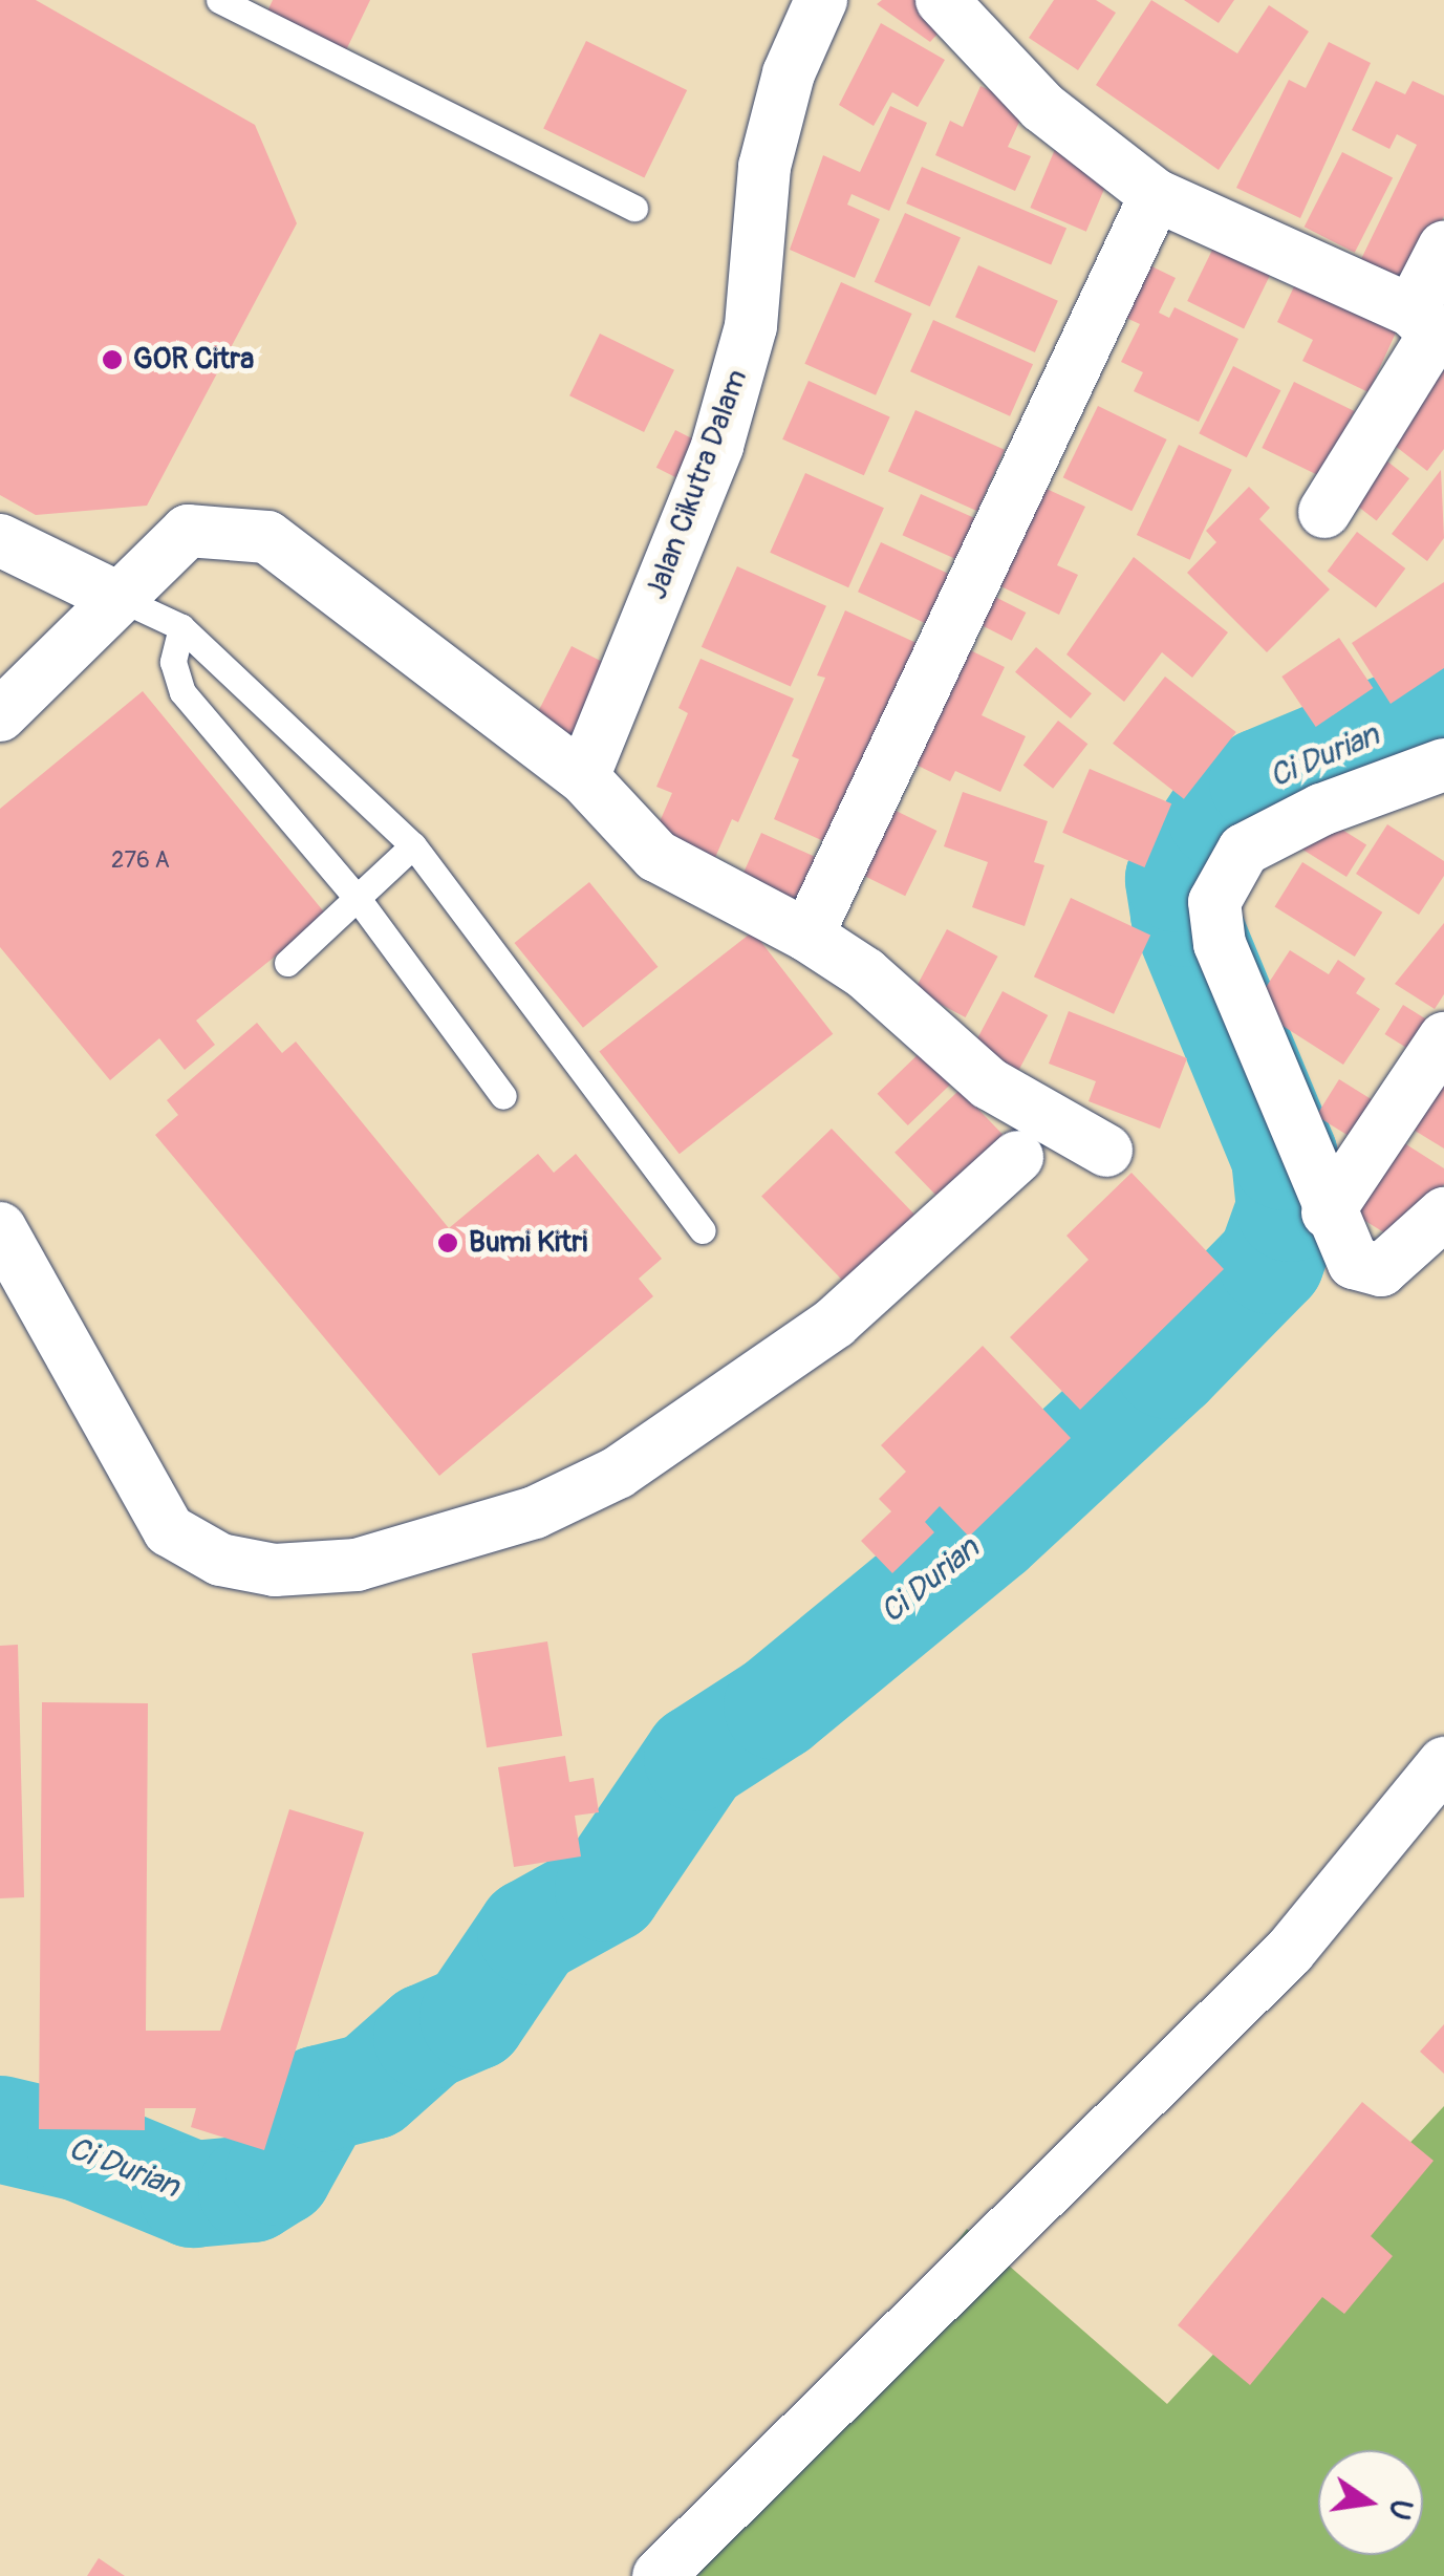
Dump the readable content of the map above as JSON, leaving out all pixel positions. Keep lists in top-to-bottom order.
{
  "streets": {
    "street": ["Jalan Cikutra Dalam"]
  },
  "water": ["Ci Durian"],
  "places": ["GOR Citra", "Bumi Kitri"],
  "house_numbers": ["276 A"],
  "north": "right"
}
